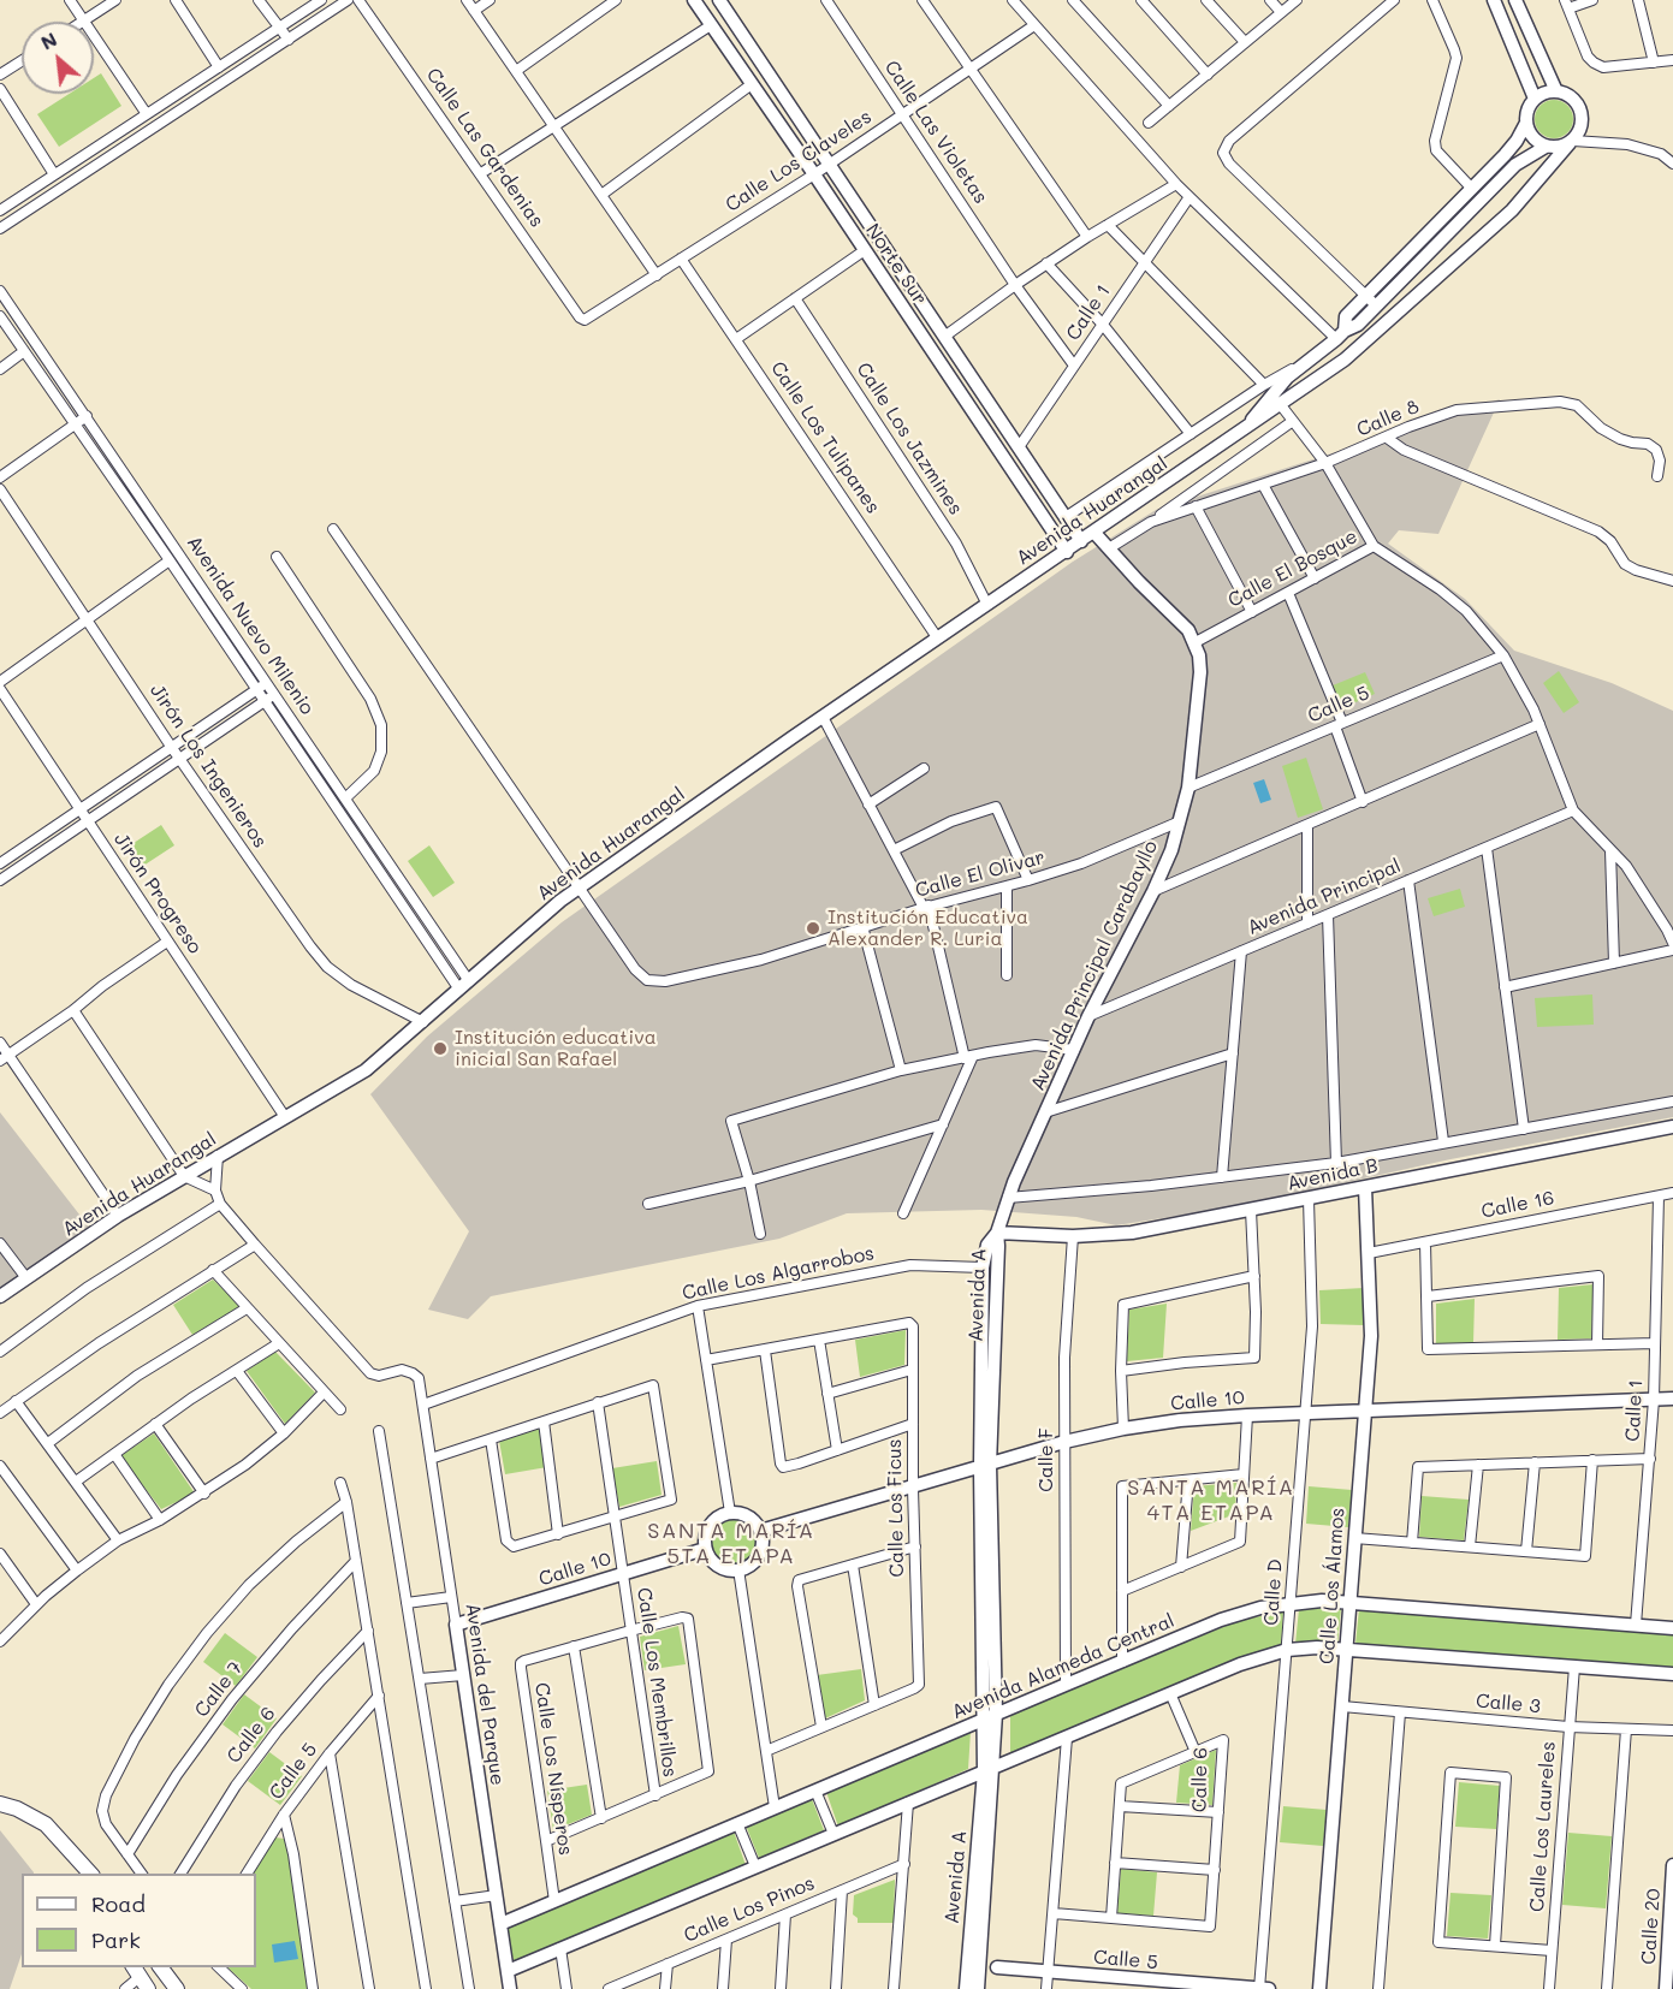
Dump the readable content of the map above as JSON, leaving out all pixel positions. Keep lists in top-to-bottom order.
{
  "streets": {
    "street": [
      "Calle Las Violetas",
      "Calle Las Gardenias",
      "Calle Los Claveles",
      "Norte Sur",
      "Calle 1",
      "Calle 8",
      "Calle Los Tulipanes",
      "Calle Los Jazmines",
      "Avenida Huarangal",
      "Calle El Bosque",
      "Avenida Nuevo Milenio",
      "Calle 5",
      "Jirón Los Ingenieros",
      "Calle El Olivar",
      "Jirón Progreso",
      "Avenida Principal",
      "Avenida Principal Carabayllo",
      "Avenida B",
      "Calle 16",
      "Calle Los Algarrobos",
      "Avenida A",
      "Calle 10",
      "Calle F",
      "Calle Los Ficus",
      "Calle Los Álamos",
      "Calle D",
      "Avenida Alameda Central",
      "Calle Los Membrillos",
      "Calle 7",
      "Avenida del Parque",
      "Calle 3",
      "Calle 6",
      "Calle Los Nísperos",
      "Calle Los Laureles",
      "Calle Los Pinos",
      "Calle 20"
    ]
  },
  "crossings": [
    ["Calle Las Violetas", "Calle Los Claveles"],
    ["Calle Las Violetas", "Calle 1"],
    ["Calle Las Gardenias", "Calle Los Claveles"],
    ["Calle Los Claveles", "Norte Sur"],
    ["Calle Los Claveles", "Calle Los Tulipanes"],
    ["Norte Sur", "Calle 1"],
    ["Norte Sur", "Avenida Huarangal"],
    ["Calle 1", "Calle 16"],
    ["Calle 1", "Calle 10"],
    ["Calle 1", "Avenida Alameda Central"],
    ["Calle 8", "Avenida Principal Carabayllo"],
    ["Calle Los Tulipanes", "Avenida Huarangal"],
    ["Calle Los Jazmines", "Avenida Huarangal"],
    ["Avenida Huarangal", "Avenida Nuevo Milenio"],
    ["Avenida Huarangal", "Jirón Los Ingenieros"],
    ["Avenida Huarangal", "Calle El Olivar"],
    ["Avenida Huarangal", "Jirón Progreso"],
    ["Avenida Huarangal", "Avenida Principal Carabayllo"],
    ["Calle El Bosque", "Calle 5"],
    ["Calle El Bosque", "Avenida Principal"],
    ["Calle El Bosque", "Avenida Principal Carabayllo"],
    ["Calle 5", "Avenida Principal Carabayllo"],
    ["Calle 5", "Avenida A"],
    ["Calle 5", "Calle D"],
    ["Calle El Olivar", "Avenida Principal Carabayllo"],
    ["Avenida Principal", "Avenida Principal Carabayllo"],
    ["Avenida Principal Carabayllo", "Avenida B"],
    ["Avenida Principal Carabayllo", "Avenida A"],
    ["Avenida B", "Avenida A"],
    ["Avenida B", "Calle F"],
    ["Avenida B", "Calle Los Álamos"],
    ["Avenida B", "Calle D"],
    ["Calle 16", "Calle Los Álamos"],
    ["Calle Los Algarrobos", "Avenida A"],
    ["Calle Los Algarrobos", "Avenida del Parque"],
    ["Avenida A", "Calle 10"],
    ["Avenida A", "Avenida Alameda Central"],
    ["Calle 10", "Calle F"],
    ["Calle 10", "Calle Los Ficus"],
    ["Calle 10", "Calle Los Álamos"],
    ["Calle 10", "Calle D"],
    ["Calle 10", "Calle Los Membrillos"],
    ["Calle 10", "Avenida del Parque"],
    ["Calle F", "Avenida Alameda Central"],
    ["Calle Los Álamos", "Avenida Alameda Central"],
    ["Calle Los Álamos", "Calle 3"],
    ["Calle D", "Avenida Alameda Central"],
    ["Avenida Alameda Central", "Avenida del Parque"],
    ["Avenida Alameda Central", "Calle Los Nísperos"],
    ["Calle Los Membrillos", "Calle Los Nísperos"],
    ["Calle 3", "Calle Los Laureles"]
  ],
  "districts": ["SANTA MARÍA 4TA ETAPA", "SANTA MARÍA 5TA ETAPA"],
  "places": ["Institución Educativa Alexander R. Luria", "Institución educativa inicial San Rafael"],
  "legend": ["Road", "Park"],
  "north": "top left"
}
